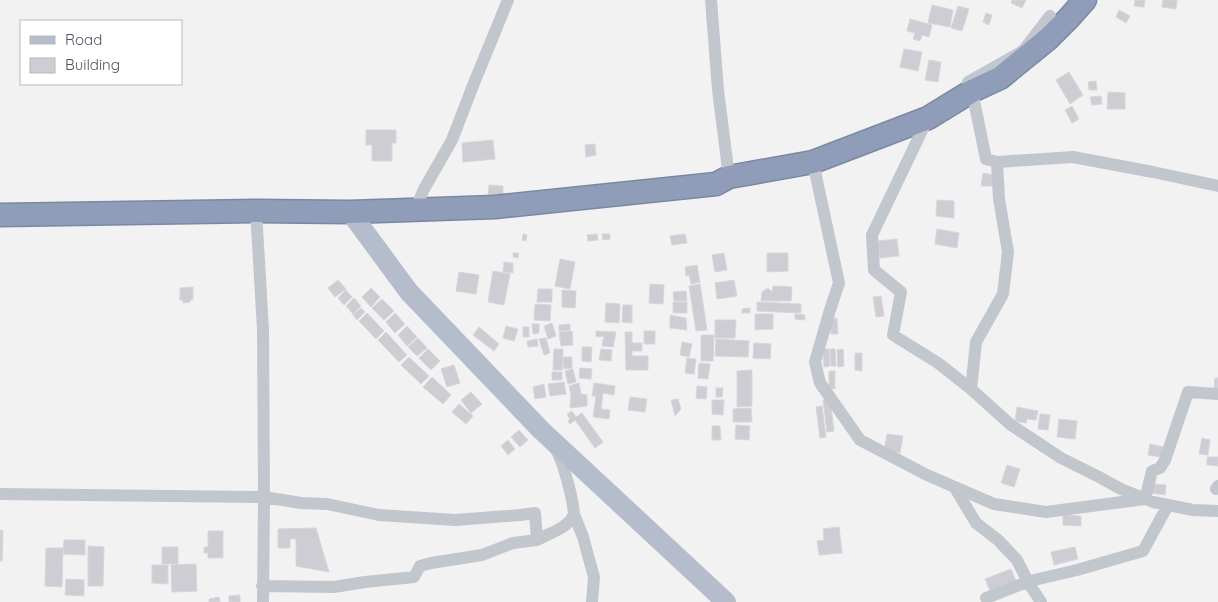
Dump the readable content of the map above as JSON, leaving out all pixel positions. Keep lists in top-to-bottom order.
{
  "legend": ["Road", "Building"]
}
